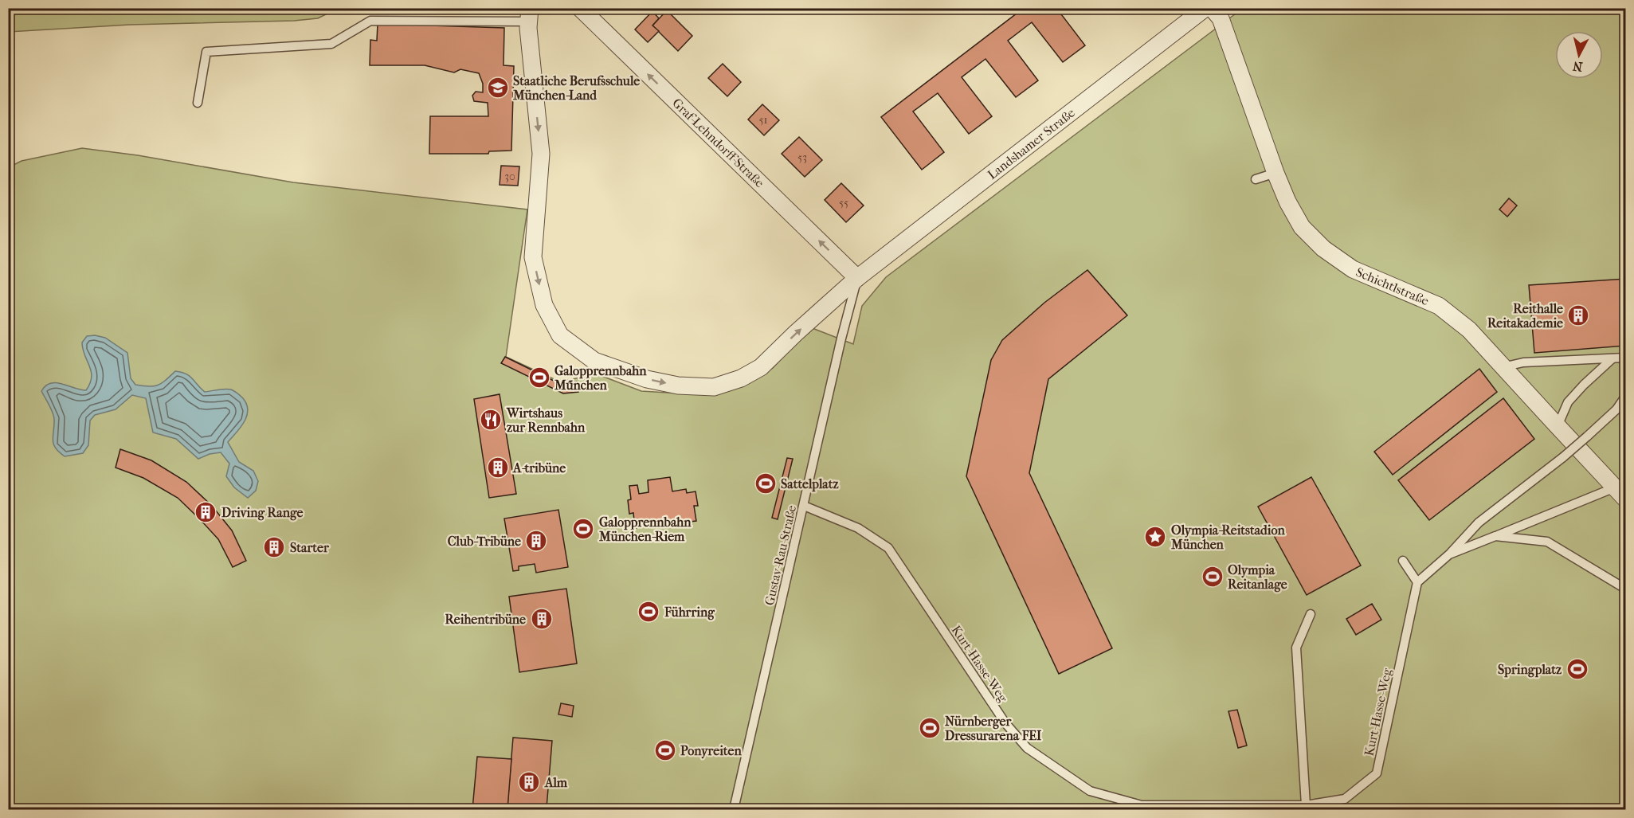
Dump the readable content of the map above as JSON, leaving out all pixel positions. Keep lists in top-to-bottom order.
{
  "streets": {
    "street": ["Graf-Lehndorff-Straße", "Landshamer Straße", "Schichtlstraße"],
    "lane": ["Gustav-Rau-Straße", "Kurt-Hasse-Weg"]
  },
  "crossings": [
    ["Graf-Lehndorff-Straße", "Landshamer Straße"],
    ["Graf-Lehndorff-Straße", "Gustav-Rau-Straße"],
    ["Landshamer Straße", "Gustav-Rau-Straße"],
    ["Gustav-Rau-Straße", "Kurt-Hasse-Weg"]
  ],
  "one_way": ["Graf-Lehndorff-Straße"],
  "places": {
    "school or university": ["Staatliche Berufsschule München-Land"],
    "building": [
      "Reithalle Reitakademie",
      "A-tribüne",
      "Driving Range",
      "Club-Tribüne",
      "Starter",
      "Reihentribüne",
      "Alm"
    ],
    "sports": [
      "Galopprennbahn Műnchen",
      "Sattelplatz",
      "Galopprennbahn München-Riem",
      "Olympia Reitanlage",
      "Führring",
      "Springplatz",
      "Nürnberger Dressurarena FEI",
      "Ponyreiten"
    ],
    "restaurant": ["Wirtshaus zur Rennbahn"],
    "place": ["Olympia-Reitstadion München"]
  },
  "house_numbers": [
    "51",
    "53",
    "30",
    "55"
  ],
  "north": "bottom"
}
